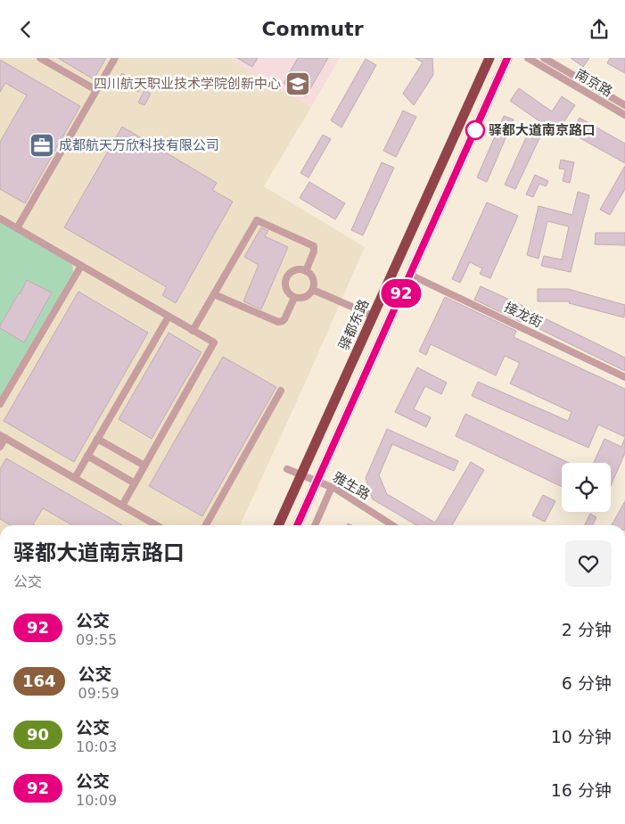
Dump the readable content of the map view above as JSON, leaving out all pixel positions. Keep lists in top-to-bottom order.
{
  "streets": {
    "highway": ["驿都东路"],
    "street": ["南京路", "接龙街", "雅生路"]
  },
  "crossings": [
    ["驿都东路", "雅生路"]
  ],
  "places": {
    "school or university": ["四川航天职业技术学院创新中心"],
    "other": ["驿都大道南京路口"],
    "office": ["成都航天万欣科技有限公司"]
  },
  "lines": ["bus line 92"],
  "page": {
    "header": "Commutr",
    "on_map": "92",
    "heading": ["驿都大道南京路口", "公交"],
    "list": [
      {
        "mark": "92",
        "name": "公交",
        "note": "09:55",
        "value": "2 分钟"
      },
      {
        "mark": "164",
        "name": "公交",
        "note": "09:59",
        "value": "6 分钟"
      },
      {
        "mark": "90",
        "name": "公交",
        "note": "10:03",
        "value": "10 分钟"
      },
      {
        "mark": "92",
        "name": "公交",
        "note": "10:09",
        "value": "16 分钟"
      }
    ]
  }
}
